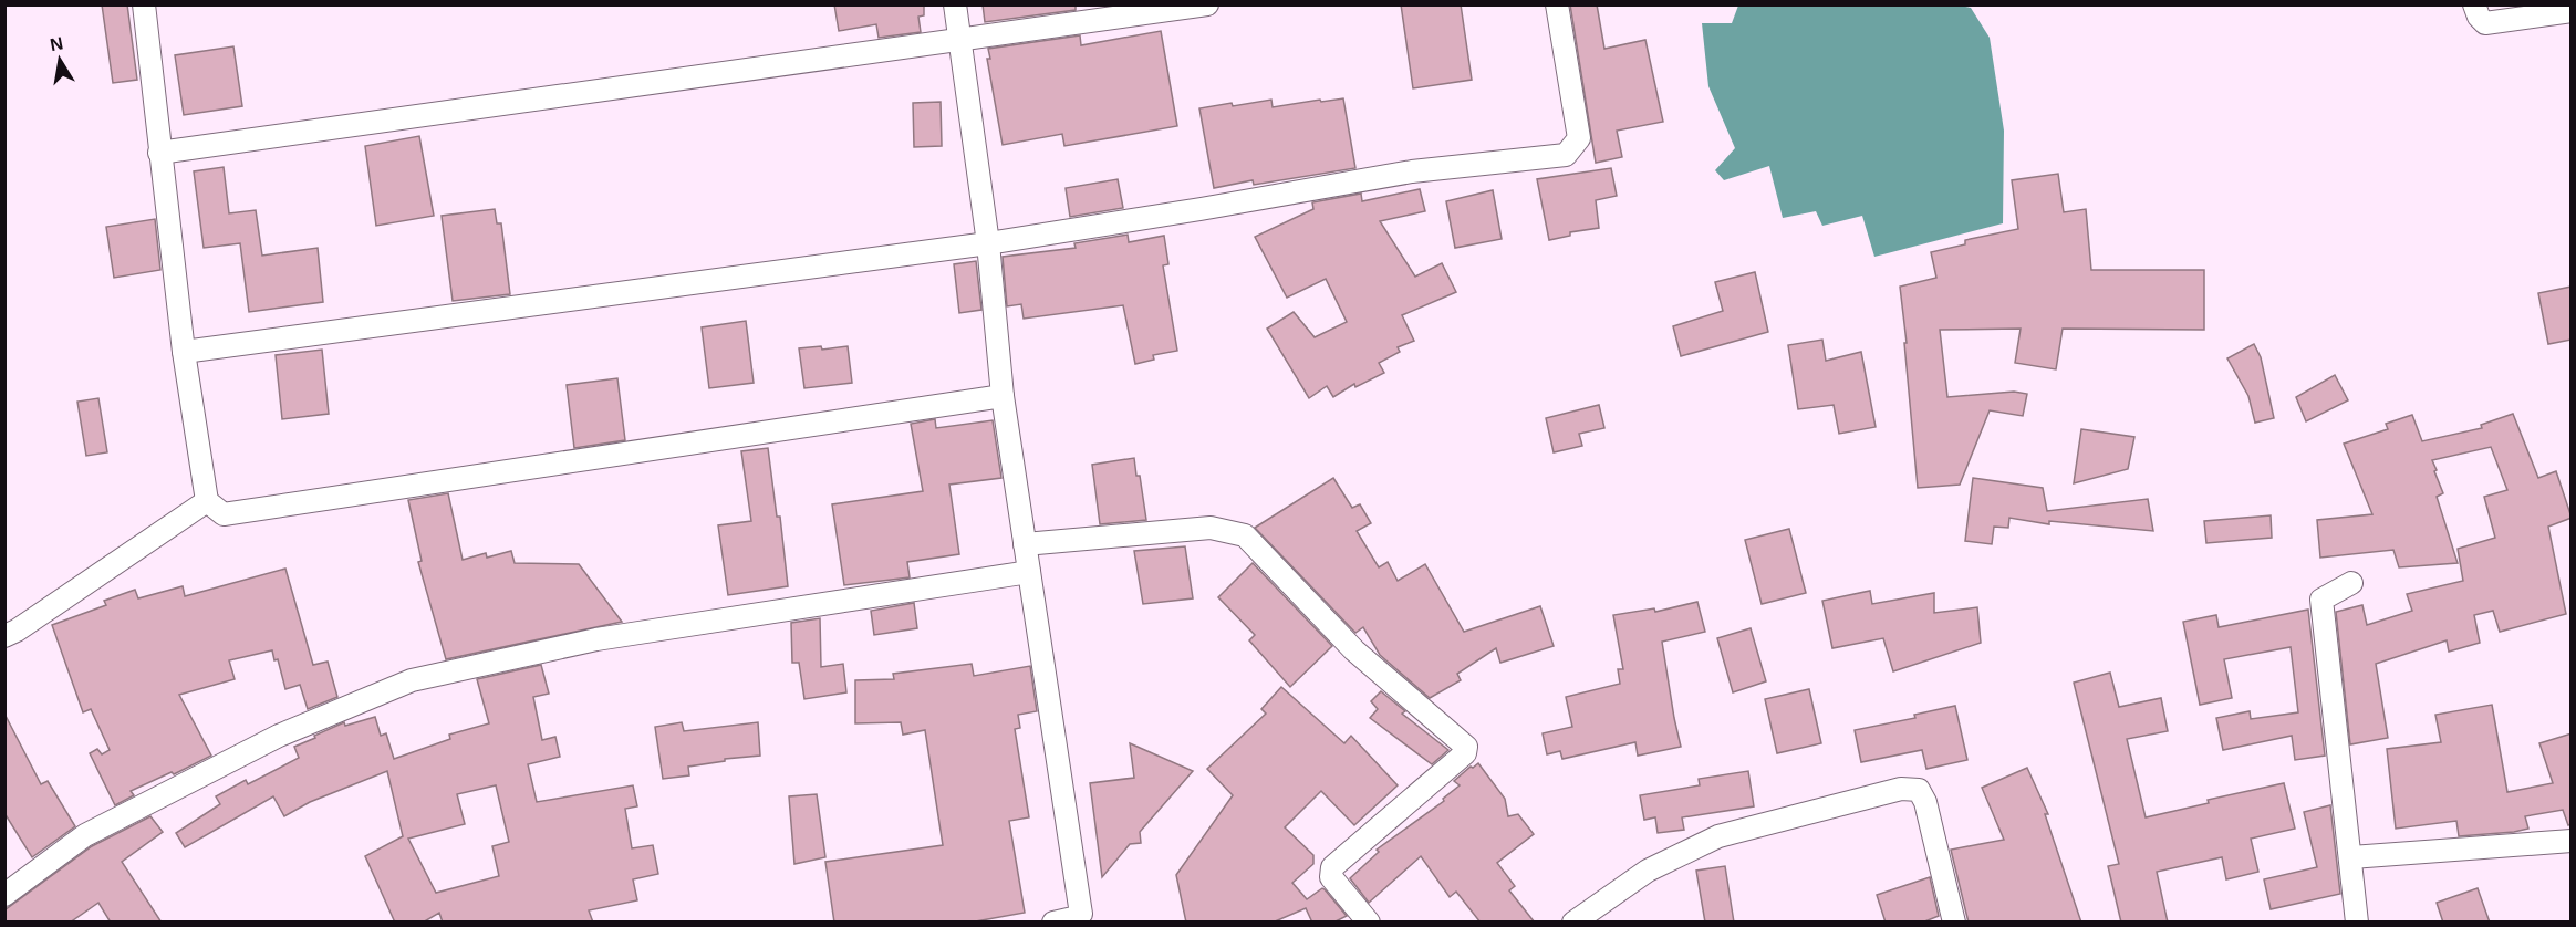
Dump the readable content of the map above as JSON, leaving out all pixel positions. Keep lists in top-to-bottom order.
{
  "north": "top"
}
